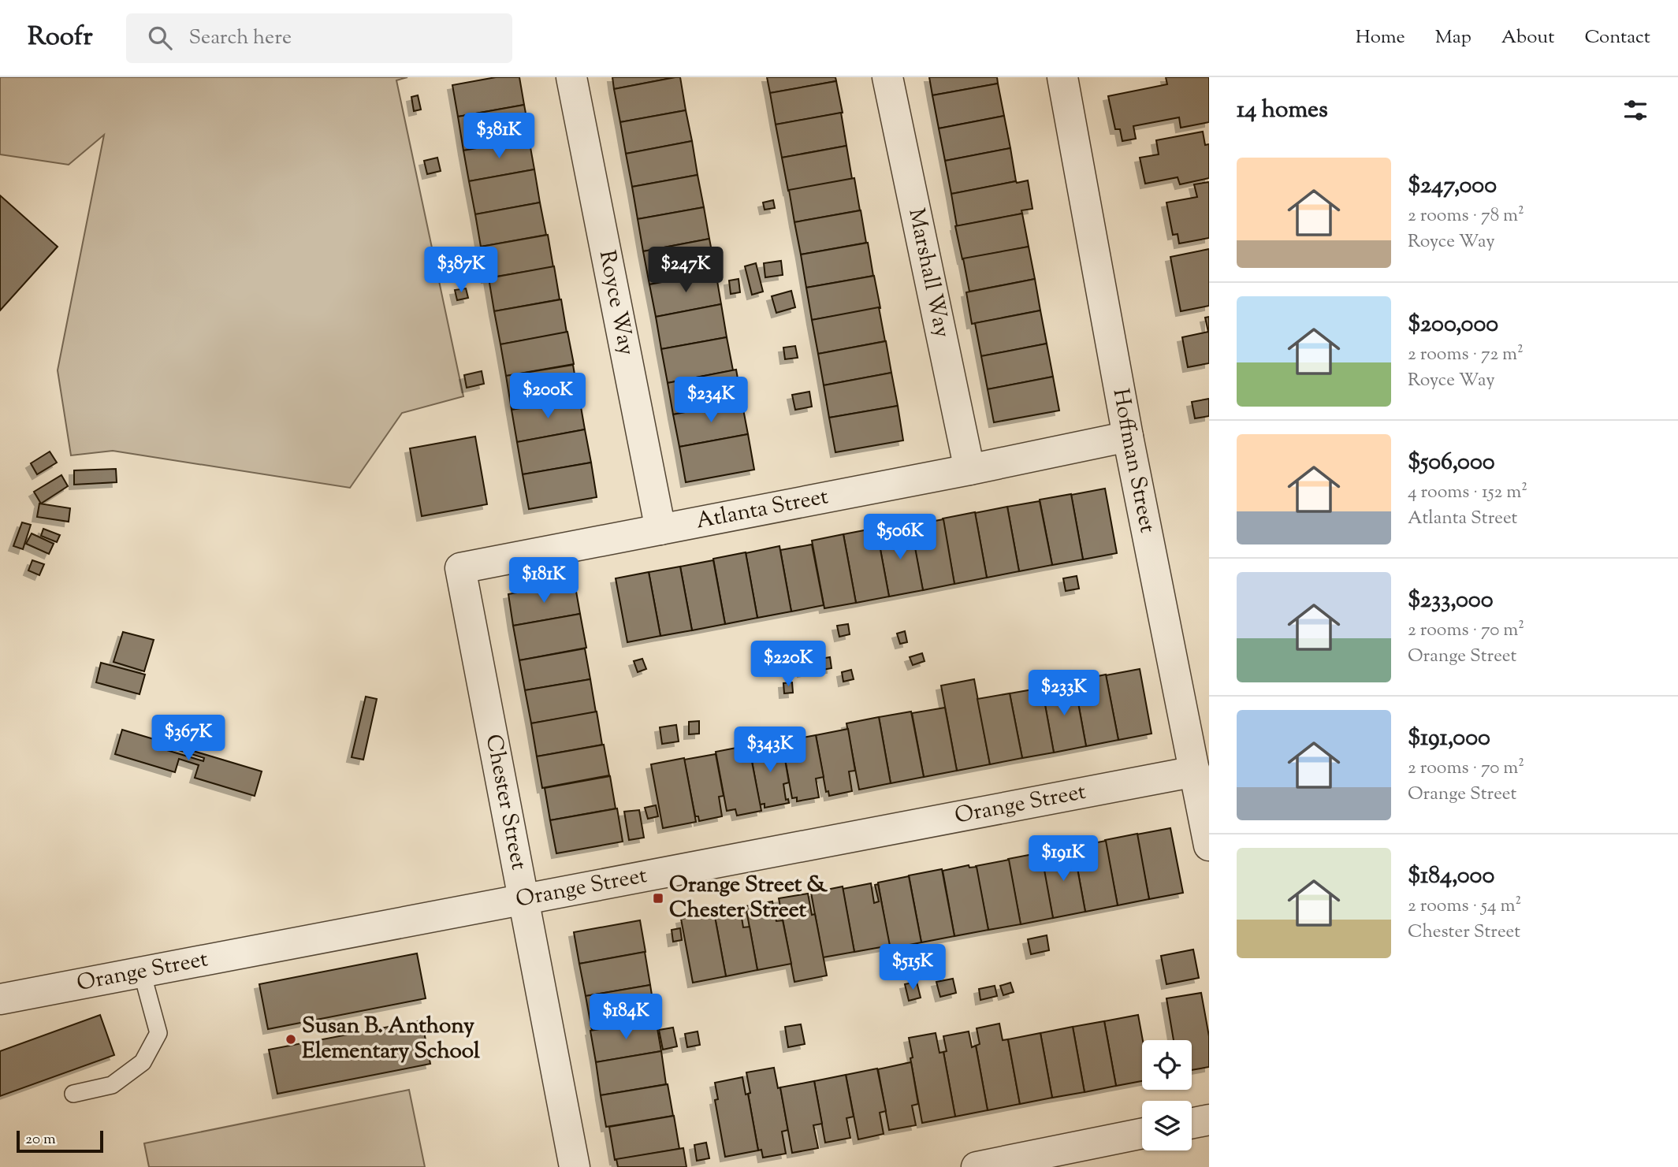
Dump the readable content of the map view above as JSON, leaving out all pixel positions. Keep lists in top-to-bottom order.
{
  "streets": {
    "street": [
      "Marshall Way",
      "Royce Way",
      "Hoffman Street",
      "Atlanta Street",
      "Chester Street",
      "Orange Street"
    ]
  },
  "crossings": [
    ["Marshall Way", "Atlanta Street"],
    ["Royce Way", "Atlanta Street"],
    ["Hoffman Street", "Atlanta Street"],
    ["Hoffman Street", "Orange Street"],
    ["Atlanta Street", "Chester Street"],
    ["Chester Street", "Orange Street"]
  ],
  "places": {
    "transit": ["Orange Street & Chester Street"],
    "other": ["Susan B. Anthony Elementary School"]
  },
  "scale_bar": "20 m",
  "page": {
    "header": "Roofr",
    "search": "Search here",
    "nav": [
      "Home",
      "Map",
      "About",
      "Contact"
    ],
    "heading": "14 homes",
    "price": [
      "$381K",
      "$387K",
      "$247K",
      "$200K",
      "$234K",
      "$506K",
      "$181K",
      "$220K",
      "$233K",
      "$367K",
      "$343K",
      "$191K",
      "$515K",
      "$184K"
    ],
    "list": [
      {
        "name": "$247,000",
        "note": "2 rooms · 78 m² · Royce Way"
      },
      {
        "name": "$200,000",
        "note": "2 rooms · 72 m² · Royce Way"
      },
      {
        "name": "$506,000",
        "note": "4 rooms · 152 m² · Atlanta Street"
      },
      {
        "name": "$233,000",
        "note": "2 rooms · 70 m² · Orange Street"
      },
      {
        "name": "$191,000",
        "note": "2 rooms · 70 m² · Orange Street"
      },
      {
        "name": "$184,000",
        "note": "2 rooms · 54 m² · Chester Street"
      }
    ],
    "scale": "20 m"
  }
}
